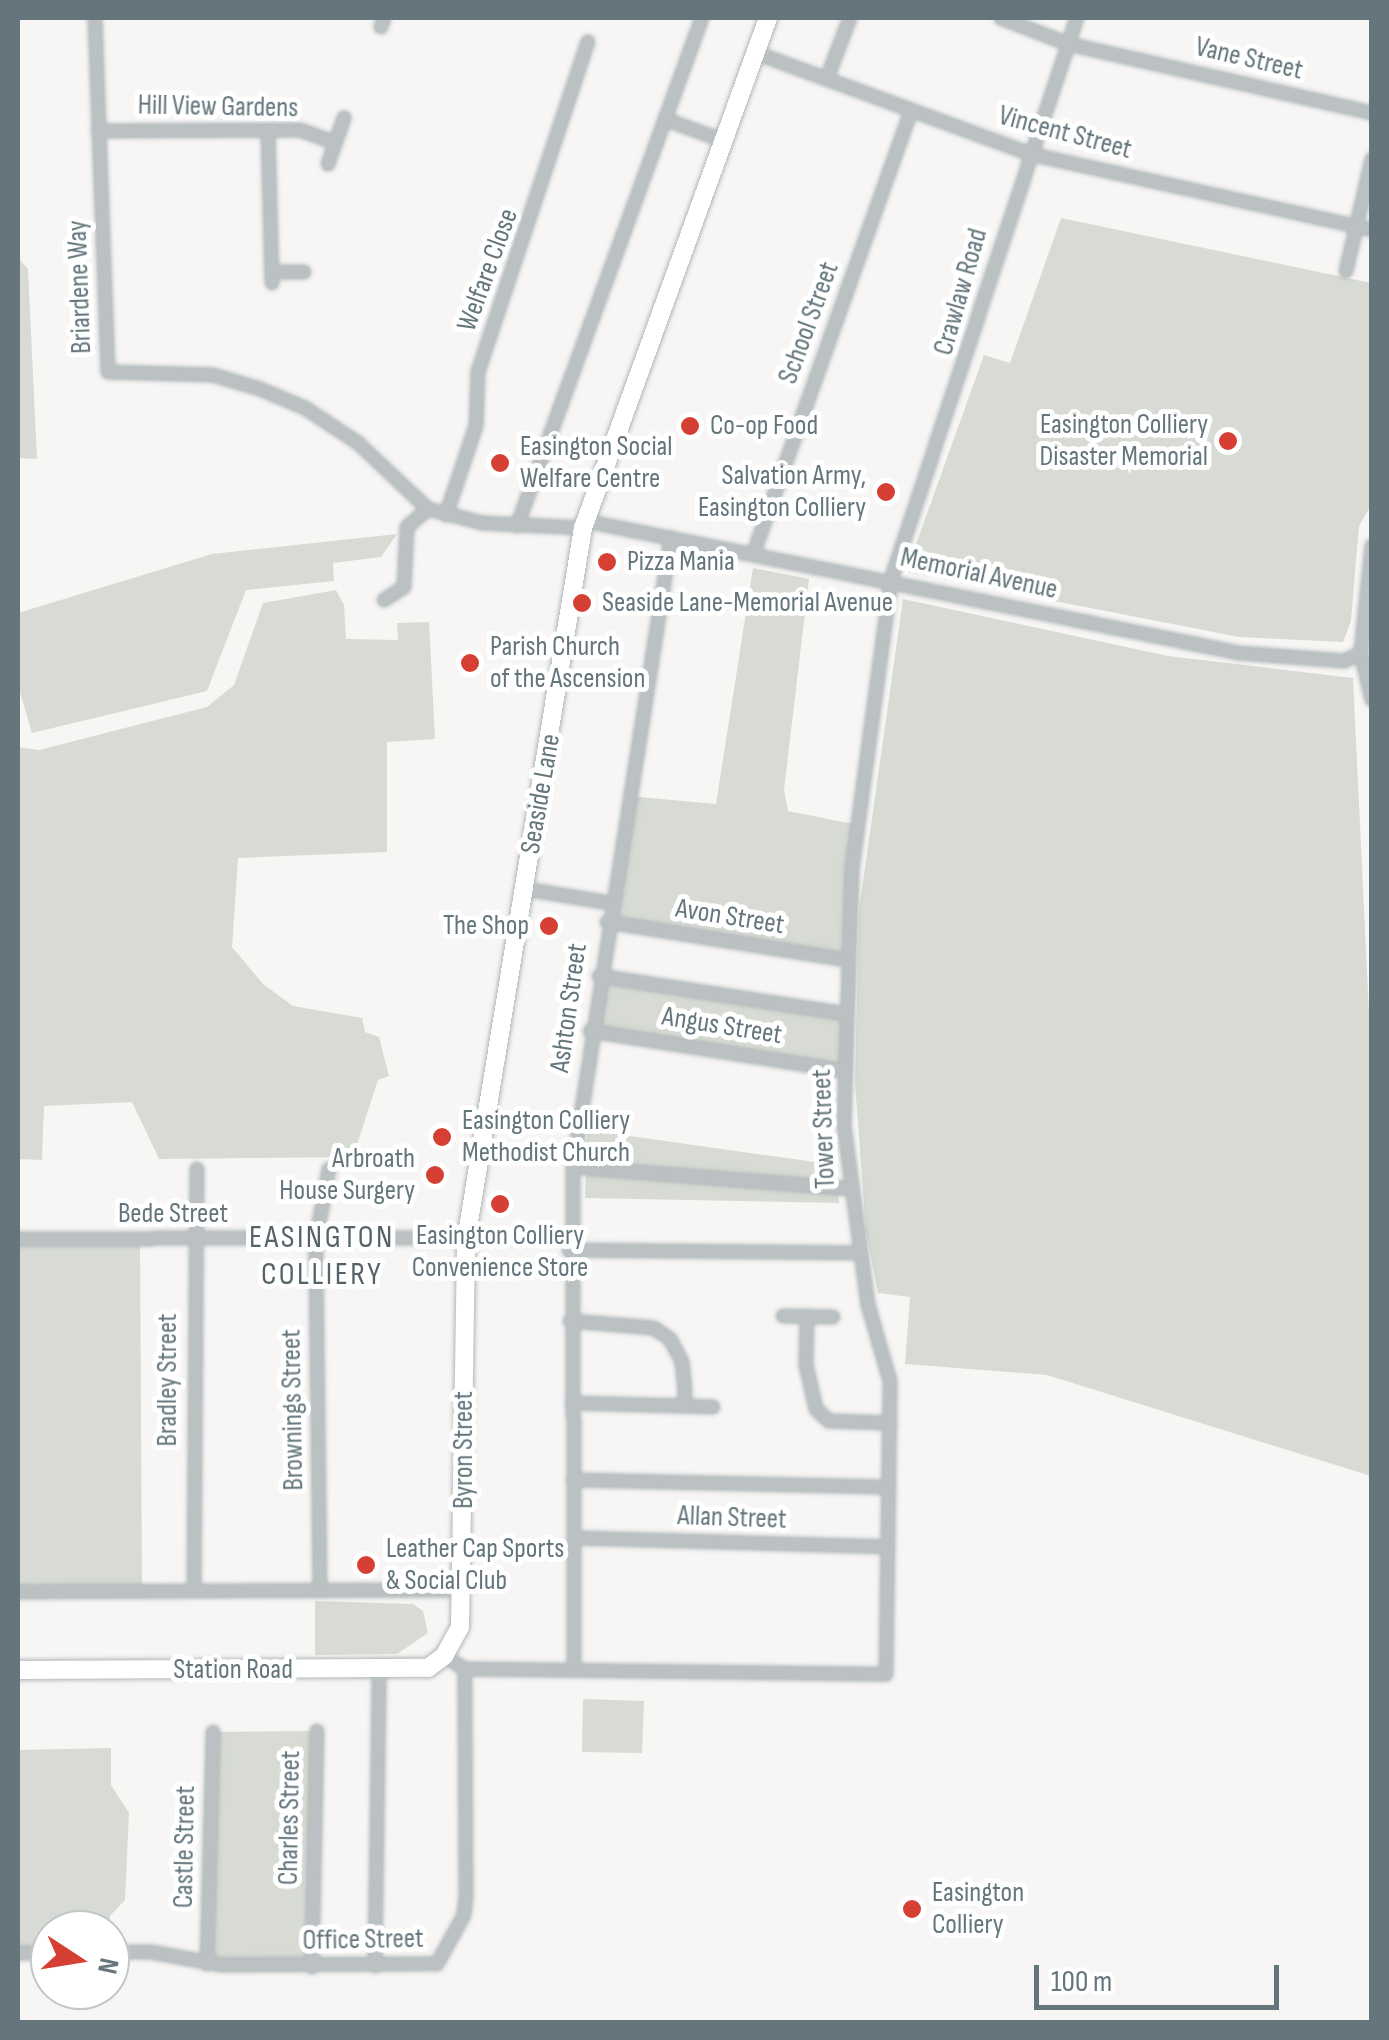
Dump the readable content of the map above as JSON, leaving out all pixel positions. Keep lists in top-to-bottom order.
{
  "streets": {
    "main road": ["Seaside Lane", "Byron Street", "Station Road"],
    "street": [
      "Vane Street",
      "Hill View Gardens",
      "Vincent Street",
      "Welfare Close",
      "Briardene Way",
      "Crawlaw Road",
      "School Street",
      "Memorial Avenue",
      "Avon Street",
      "Ashton Street",
      "Angus Street",
      "Tower Street",
      "Bede Street",
      "Bradley Street",
      "Brownings Street",
      "Allan Street",
      "Charles Street",
      "Castle Street",
      "Office Street"
    ]
  },
  "crossings": [
    ["Vane Street", "Crawlaw Road"],
    ["Hill View Gardens", "Briardene Way"],
    ["Vincent Street", "Crawlaw Road"],
    ["Vincent Street", "School Street"],
    ["Vincent Street", "Seaside Lane"],
    ["Welfare Close", "Memorial Avenue"],
    ["Briardene Way", "Memorial Avenue"],
    ["Crawlaw Road", "Memorial Avenue"],
    ["Crawlaw Road", "Tower Street"],
    ["School Street", "Memorial Avenue"],
    ["Memorial Avenue", "Seaside Lane"],
    ["Memorial Avenue", "Ashton Street"],
    ["Memorial Avenue", "Tower Street"],
    ["Seaside Lane", "Bede Street"],
    ["Seaside Lane", "Byron Street"],
    ["Avon Street", "Ashton Street"],
    ["Avon Street", "Tower Street"],
    ["Ashton Street", "Angus Street"],
    ["Ashton Street", "Tower Street"],
    ["Ashton Street", "Bede Street"],
    ["Ashton Street", "Allan Street"],
    ["Angus Street", "Tower Street"],
    ["Tower Street", "Bede Street"],
    ["Tower Street", "Allan Street"],
    ["Bede Street", "Bradley Street"],
    ["Bede Street", "Brownings Street"],
    ["Bede Street", "Byron Street"],
    ["Byron Street", "Station Road"],
    ["Charles Street", "Office Street"],
    ["Castle Street", "Office Street"]
  ],
  "districts": ["EASINGTON COLLIERY"],
  "places": [
    "Co-op Food",
    "Easington Colliery Disaster Memorial",
    "Easington Social Welfare Centre",
    "Salvation Army, Easington Colliery",
    "Pizza Mania",
    "Seaside Lane-Memorial Avenue",
    "Parish Church of the Ascension",
    "The Shop",
    "Easington Colliery Methodist Church",
    "Arbroath House Surgery",
    "Easington Colliery Convenience Store",
    "Leather Cap Sports & Social Club",
    "Easington Colliery"
  ],
  "scale_bar": "100 m",
  "north": "right"
}
